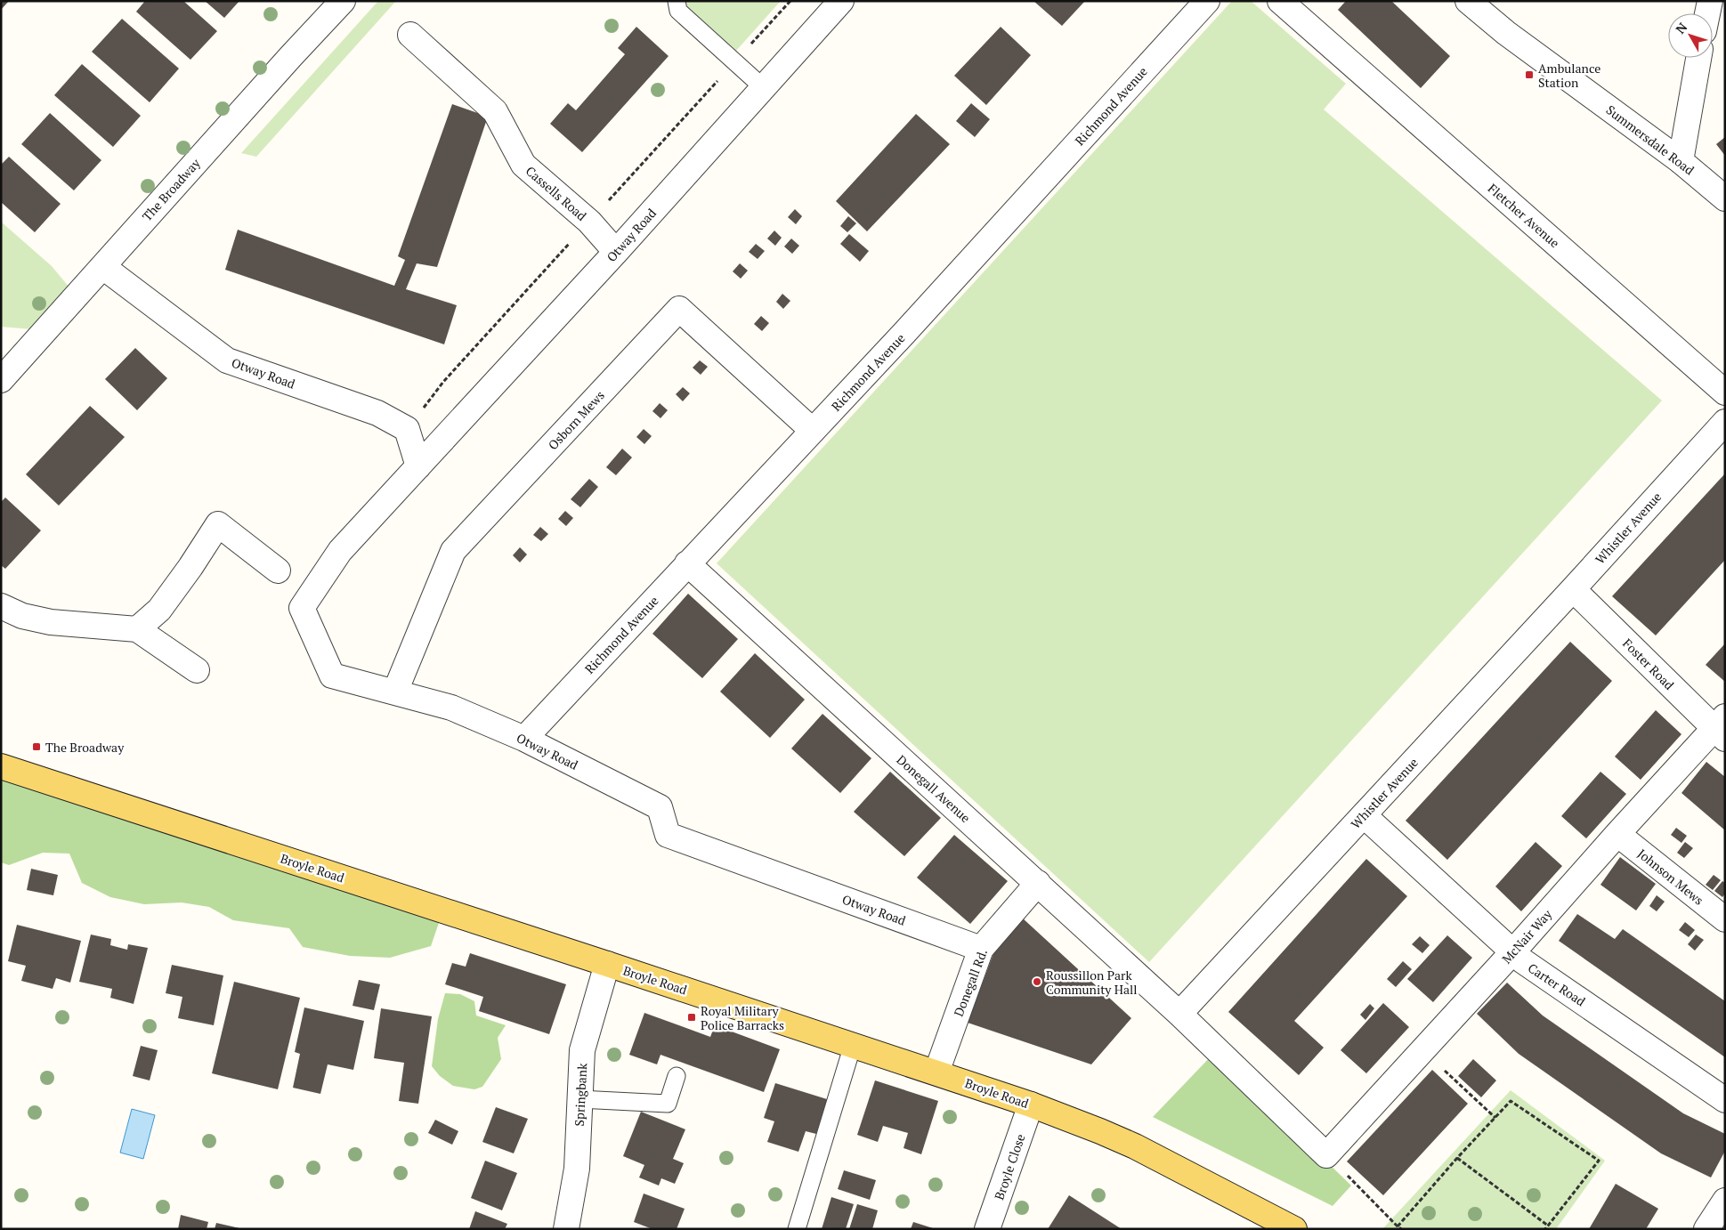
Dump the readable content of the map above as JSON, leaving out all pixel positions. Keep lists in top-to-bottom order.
{
  "streets": {
    "main road": ["Broyle Road"],
    "street": [
      "Richmond Avenue",
      "Summersdale Road",
      "The Broadway",
      "Cassells Road",
      "Fletcher Avenue",
      "Otway Road",
      "Osborn Mews",
      "Whistler Avenue",
      "Foster Road",
      "Donegall Avenue",
      "Johnson Mews",
      "McNair Way",
      "Donegall Rd.",
      "Carter Road",
      "Springbank",
      "Broyle Close"
    ]
  },
  "crossings": [
    ["Richmond Avenue", "Otway Road"],
    ["Richmond Avenue", "Osborn Mews"],
    ["Richmond Avenue", "Donegall Avenue"],
    ["The Broadway", "Otway Road"],
    ["Cassells Road", "Otway Road"],
    ["Otway Road", "Osborn Mews"],
    ["Otway Road", "Donegall Rd."],
    ["Whistler Avenue", "Foster Road"],
    ["Whistler Avenue", "Donegall Avenue"],
    ["Whistler Avenue", "Carter Road"],
    ["Foster Road", "McNair Way"],
    ["Donegall Avenue", "Donegall Rd."],
    ["Broyle Road", "Donegall Rd."],
    ["Broyle Road", "Springbank"],
    ["Broyle Road", "Broyle Close"],
    ["Johnson Mews", "McNair Way"],
    ["McNair Way", "Carter Road"]
  ],
  "places": {
    "transit": ["Ambulance Station", "The Broadway", "Royal Military Police Barracks"],
    "other": ["Roussillon Park Community Hall"]
  },
  "north": "top left"
}
